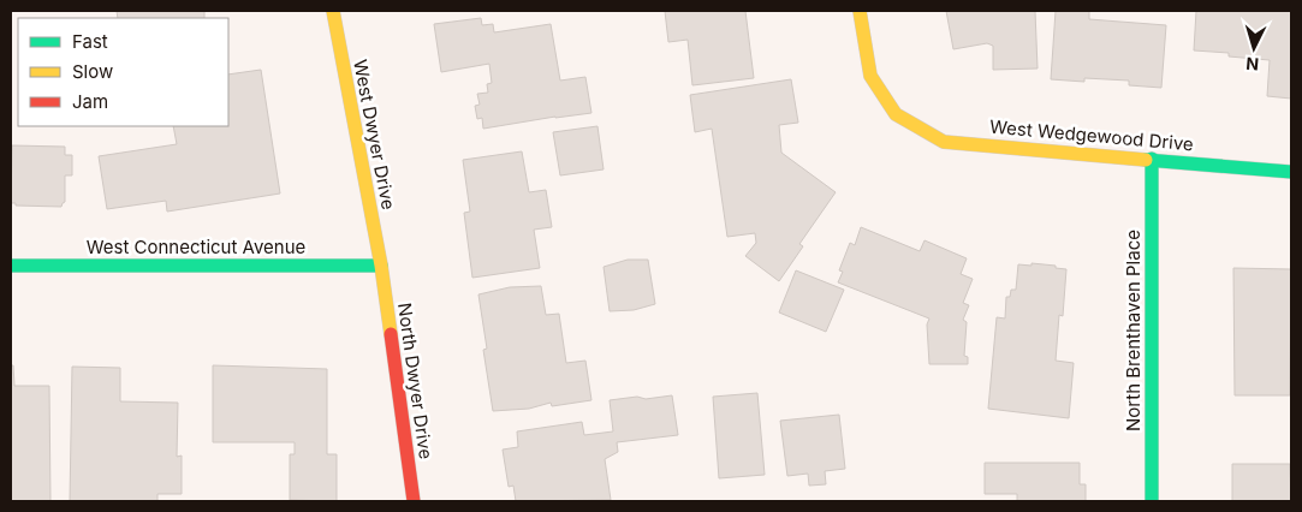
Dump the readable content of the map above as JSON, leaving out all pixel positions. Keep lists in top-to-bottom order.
{
  "streets": {
    "street": [
      "West Dwyer Drive",
      "West Wedgewood Drive",
      "West Connecticut Avenue",
      "North Brenthaven Place",
      "North Dwyer Drive"
    ]
  },
  "crossings": [
    ["West Dwyer Drive", "West Connecticut Avenue"],
    ["West Dwyer Drive", "North Dwyer Drive"],
    ["West Wedgewood Drive", "North Brenthaven Place"],
    ["West Connecticut Avenue", "North Dwyer Drive"]
  ],
  "legend": ["Fast", "Slow", "Jam"],
  "north": "bottom"
}
